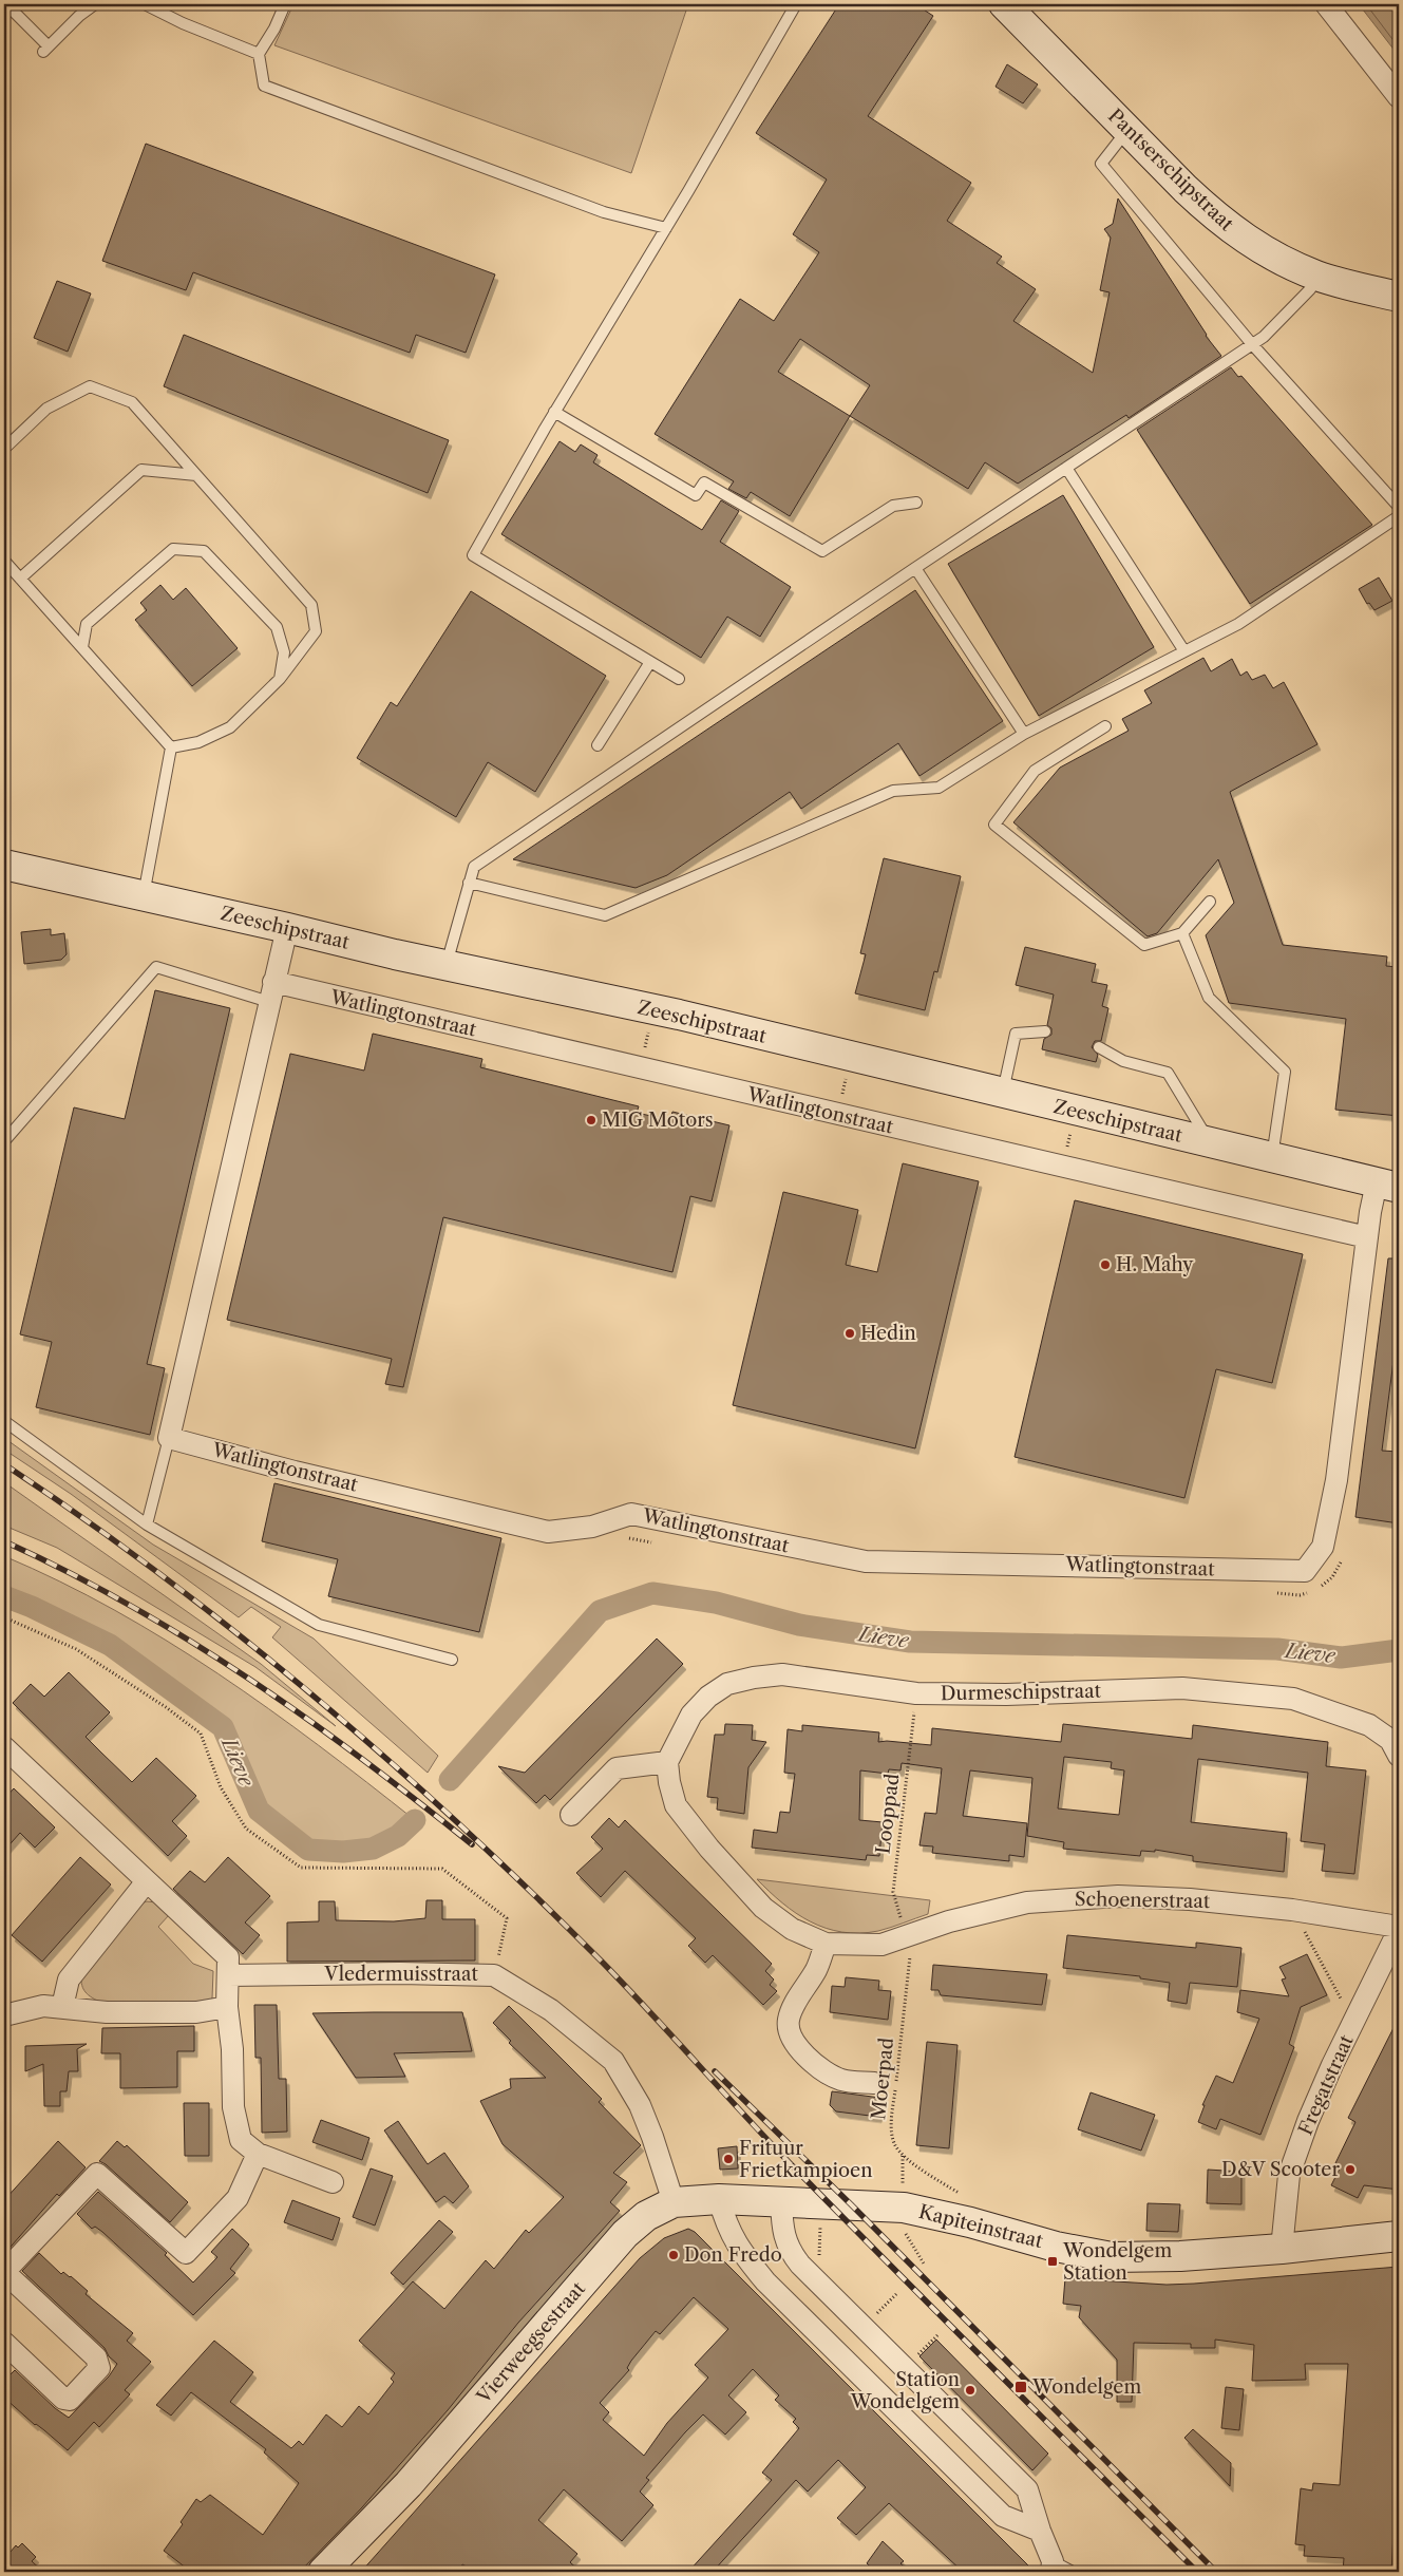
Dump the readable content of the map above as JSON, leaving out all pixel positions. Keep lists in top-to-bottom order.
{
  "streets": {
    "main road": [
      "Pantserschipstraat",
      "Zeeschipstraat",
      "Kapiteinstraat",
      "Vierweegsestraat"
    ],
    "street": [
      "Watlingtonstraat",
      "Durmeschipstraat",
      "Schoenerstraat",
      "Vledermuisstraat",
      "Fregatstraat"
    ],
    "path": ["Looppad", "Moerpad"]
  },
  "crossings": [
    ["Zeeschipstraat", "Watlingtonstraat"],
    ["Durmeschipstraat", "Looppad"],
    ["Durmeschipstraat", "Schoenerstraat"],
    ["Looppad", "Schoenerstraat"],
    ["Looppad", "Moerpad"],
    ["Schoenerstraat", "Moerpad"],
    ["Schoenerstraat", "Fregatstraat"],
    ["Vledermuisstraat", "Vierweegsestraat"],
    ["Moerpad", "Kapiteinstraat"],
    ["Fregatstraat", "Kapiteinstraat"],
    ["Kapiteinstraat", "Vierweegsestraat"]
  ],
  "water": ["Lieve"],
  "places": {
    "other": [
      "MIG Motors",
      "H. Mahy",
      "Hedin",
      "Frituur Frietkampioen",
      "D&V Scooter",
      "Don Fredo",
      "Station Wondelgem"
    ],
    "transit": ["Wondelgem Station", "Wondelgem"]
  }
}
